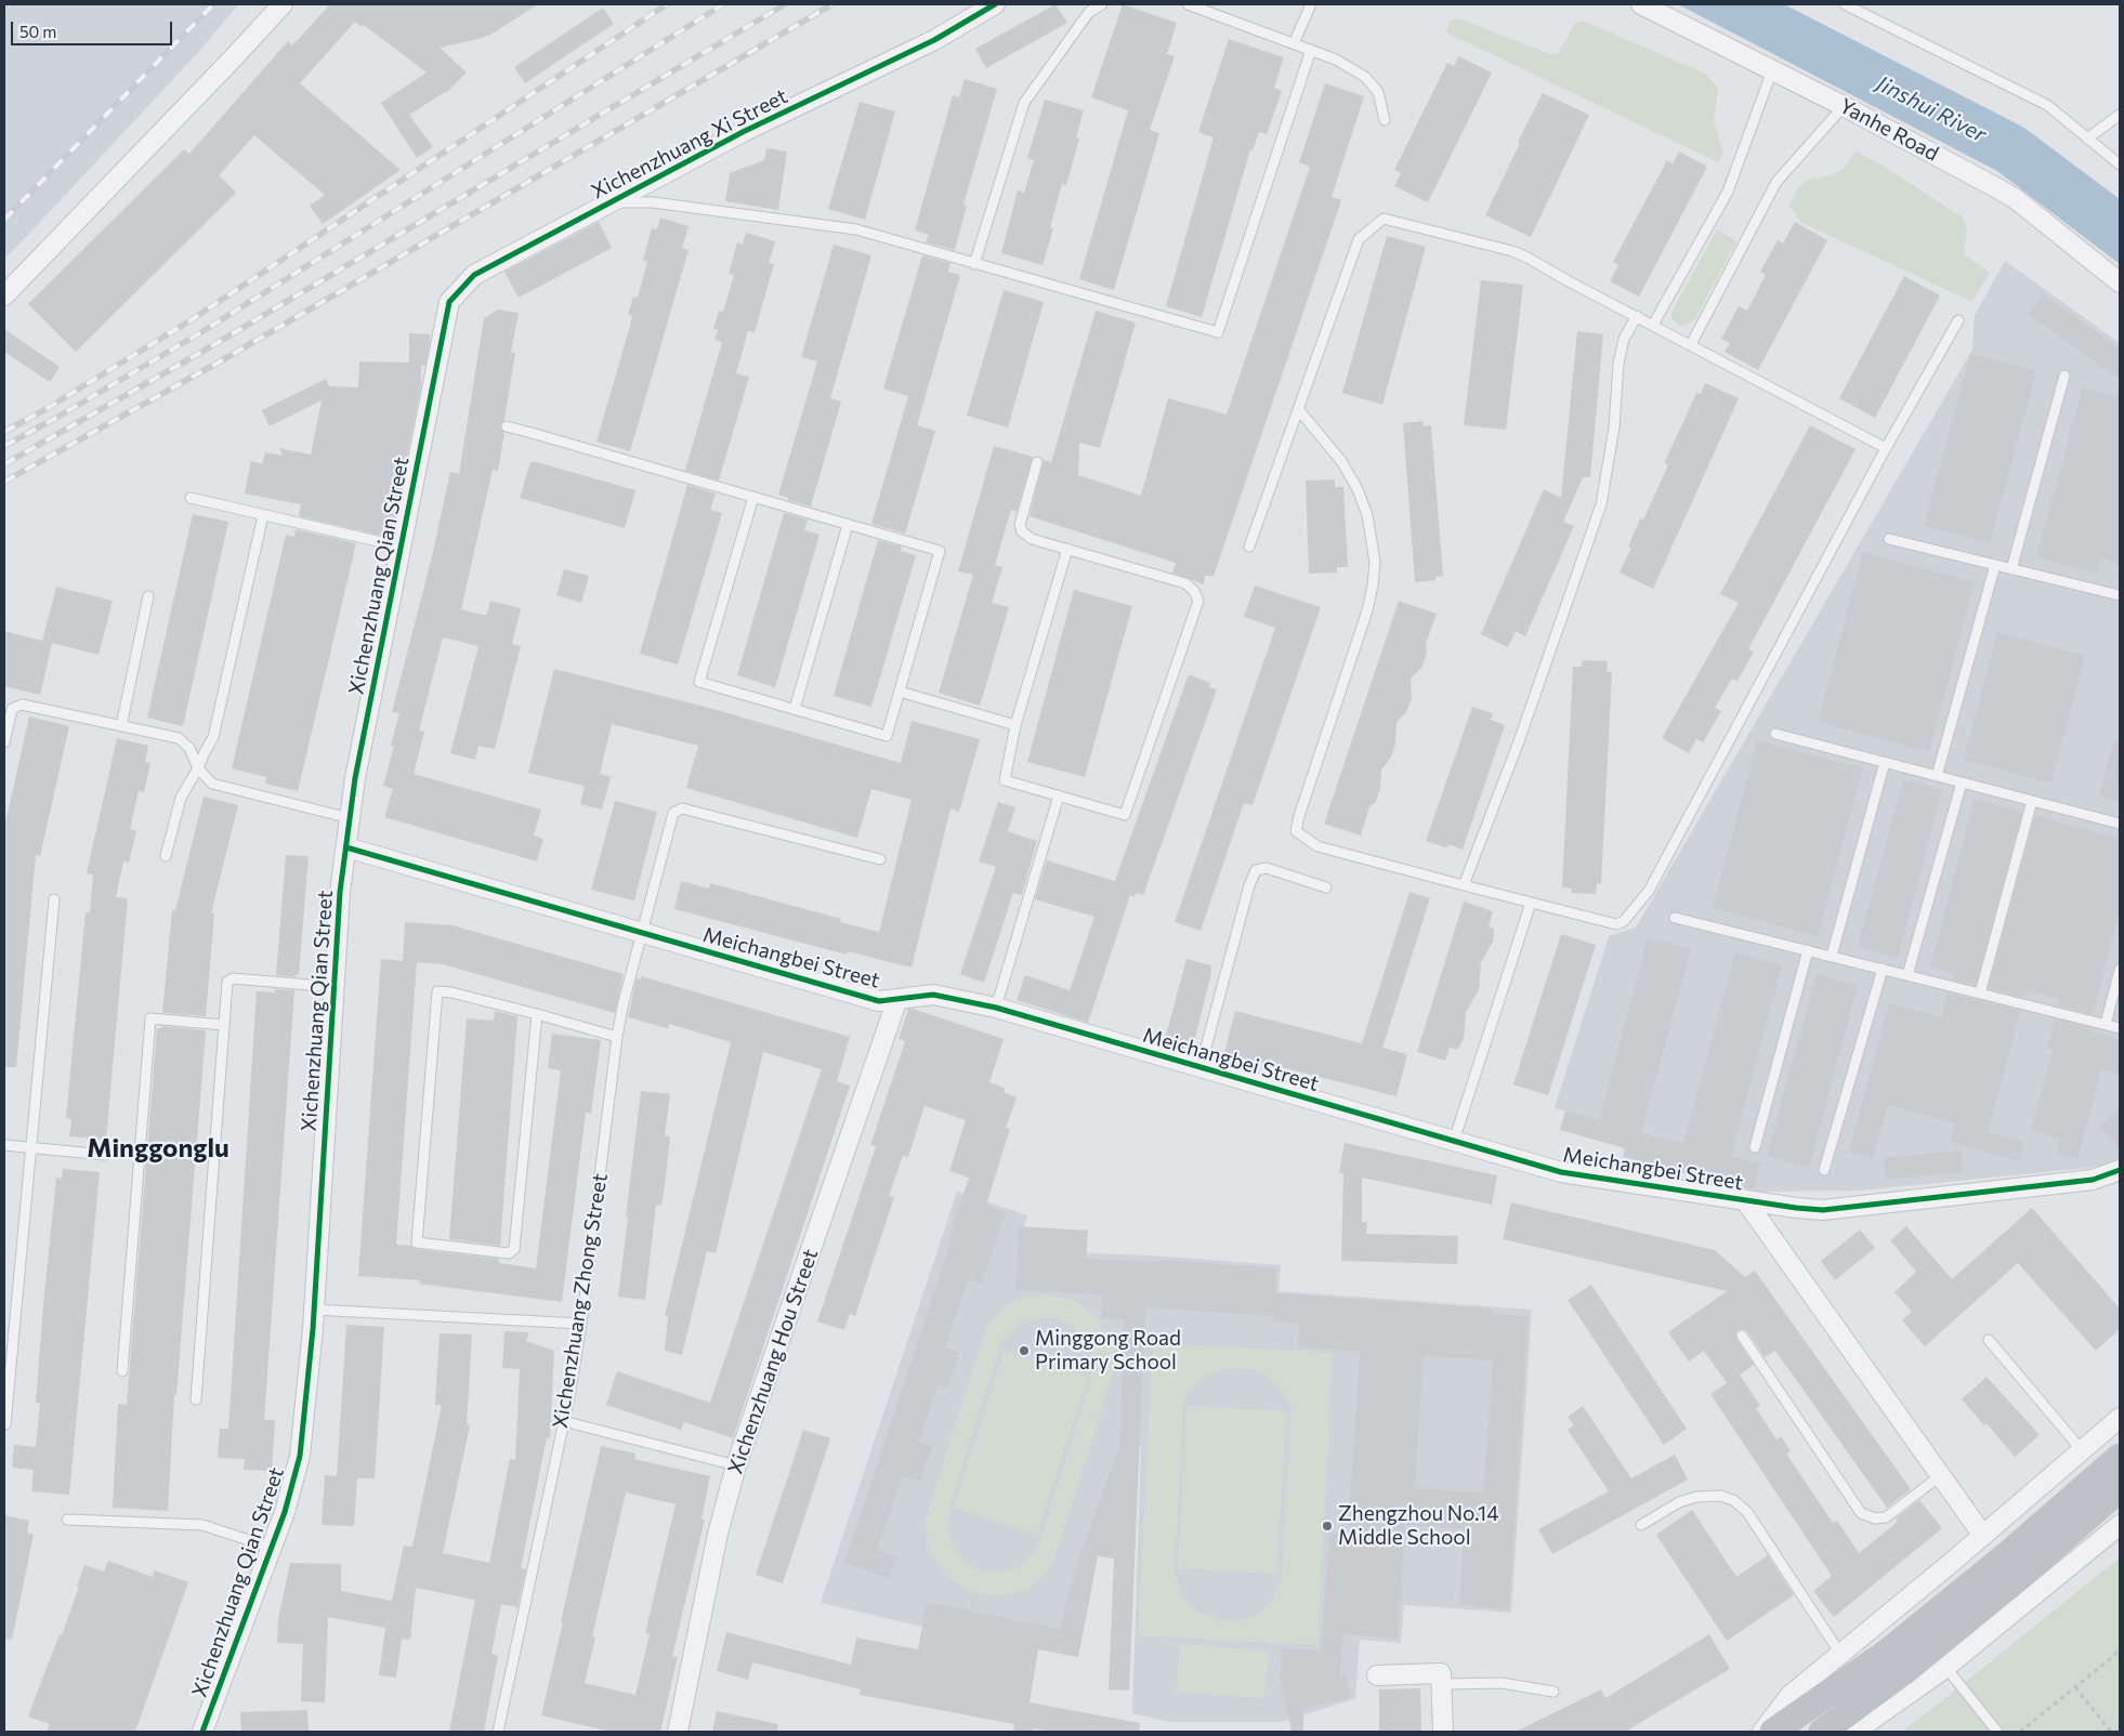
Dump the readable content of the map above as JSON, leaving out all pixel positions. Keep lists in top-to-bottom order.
{
  "streets": {
    "street": [
      "Yanhe Road",
      "Xichenzhuang Xi Street",
      "Xichenzhuang Qian Street",
      "Meichangbei Street",
      "Xichenzhuang Hou Street"
    ],
    "lane": ["Xichenzhuang Zhong Street"]
  },
  "crossings": [
    ["Xichenzhuang Xi Street", "Xichenzhuang Qian Street"],
    ["Xichenzhuang Qian Street", "Meichangbei Street"],
    ["Meichangbei Street", "Xichenzhuang Zhong Street"],
    ["Meichangbei Street", "Xichenzhuang Hou Street"]
  ],
  "districts": ["Minggonglu"],
  "water": ["Jinshui River"],
  "places": ["Minggong Road Primary School", "Zhengzhou No.14 Middle School"],
  "scale_bar": "50 m"
}
